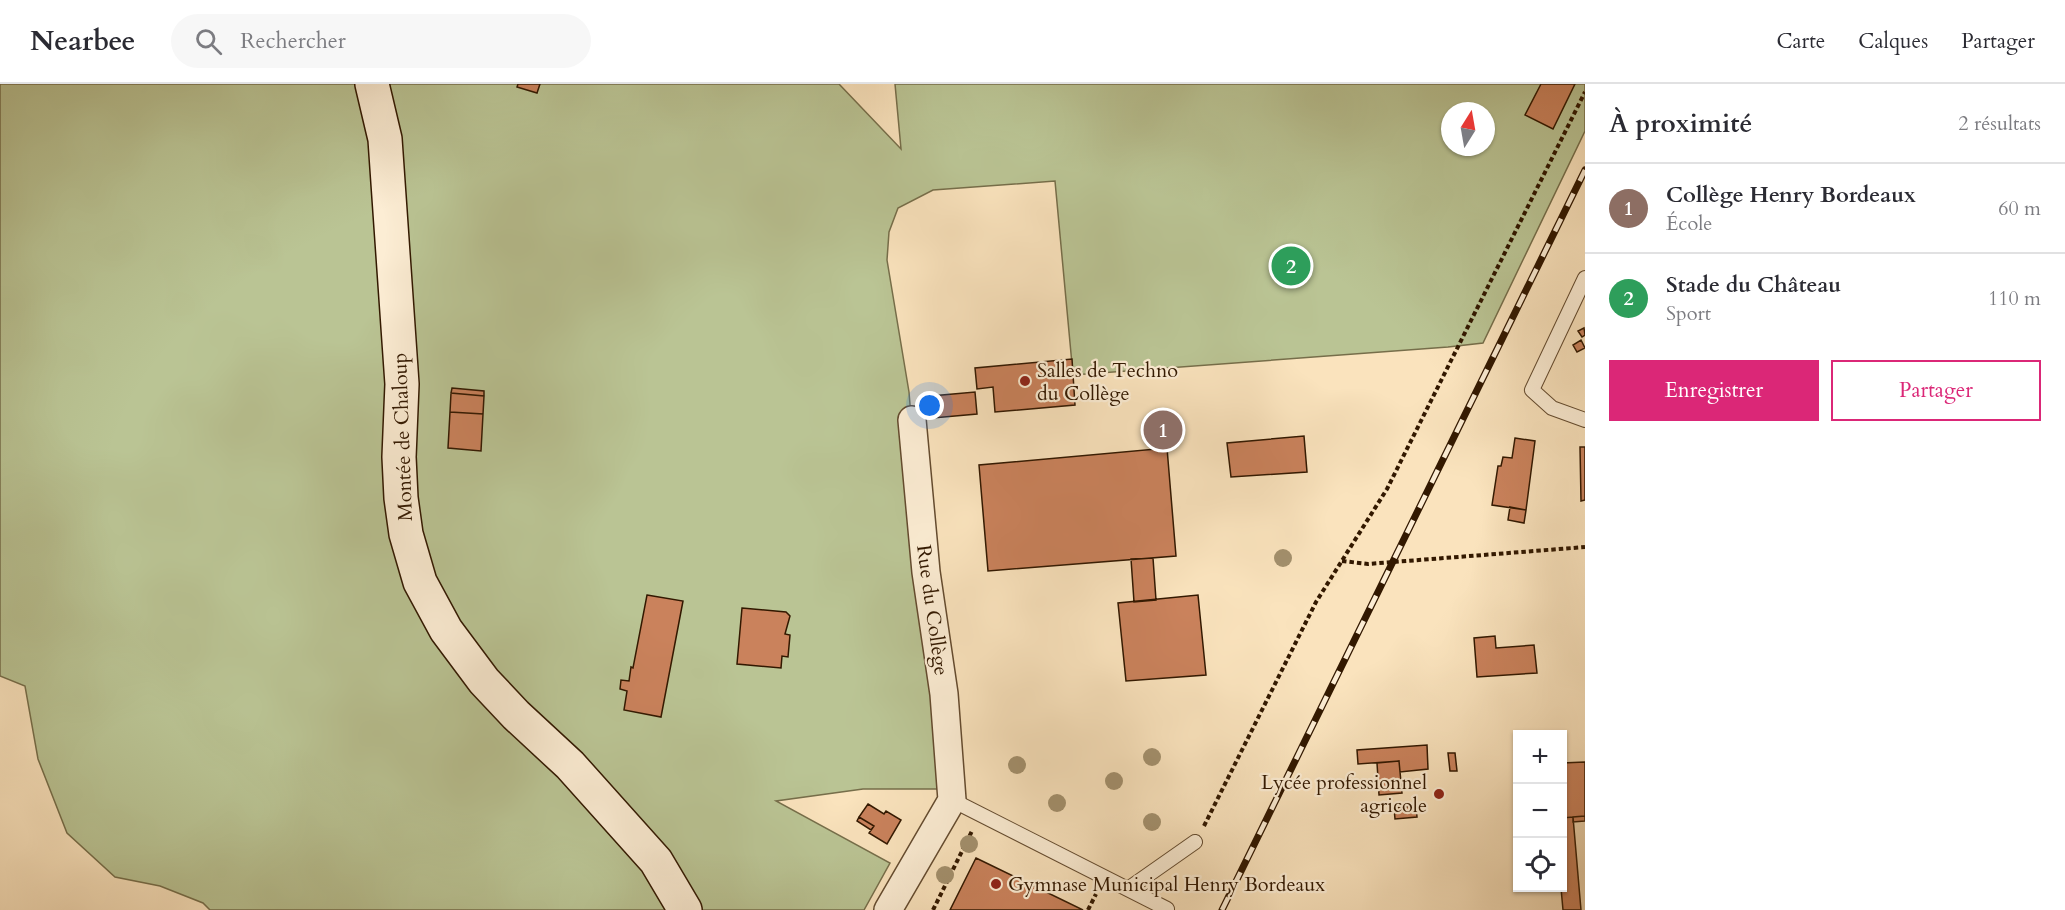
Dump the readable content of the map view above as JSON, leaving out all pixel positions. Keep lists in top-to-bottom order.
{
  "streets": {
    "main road": ["Montée de Chaloup"],
    "street": ["Rue du Collège"]
  },
  "places": ["Salles de Techno du Collège", "Lycée professionnel agricole", "Gymnase Municipal Henry Bordeaux"],
  "north": "top",
  "page": {
    "header": "Nearbee",
    "search": "Rechercher",
    "nav": ["Carte", "Calques", "Partager"],
    "heading": ["À proximité", "2 résultats"],
    "list": [
      {
        "mark": "1",
        "name": "Collège Henry Bordeaux",
        "note": "École",
        "value": "60 m"
      },
      {
        "mark": "2",
        "name": "Stade du Château",
        "note": "Sport",
        "value": "110 m"
      }
    ],
    "pins": ["2", "1"],
    "buttons": ["Enregistrer", "Partager"],
    "map_buttons": ["+", "−"]
  }
}
